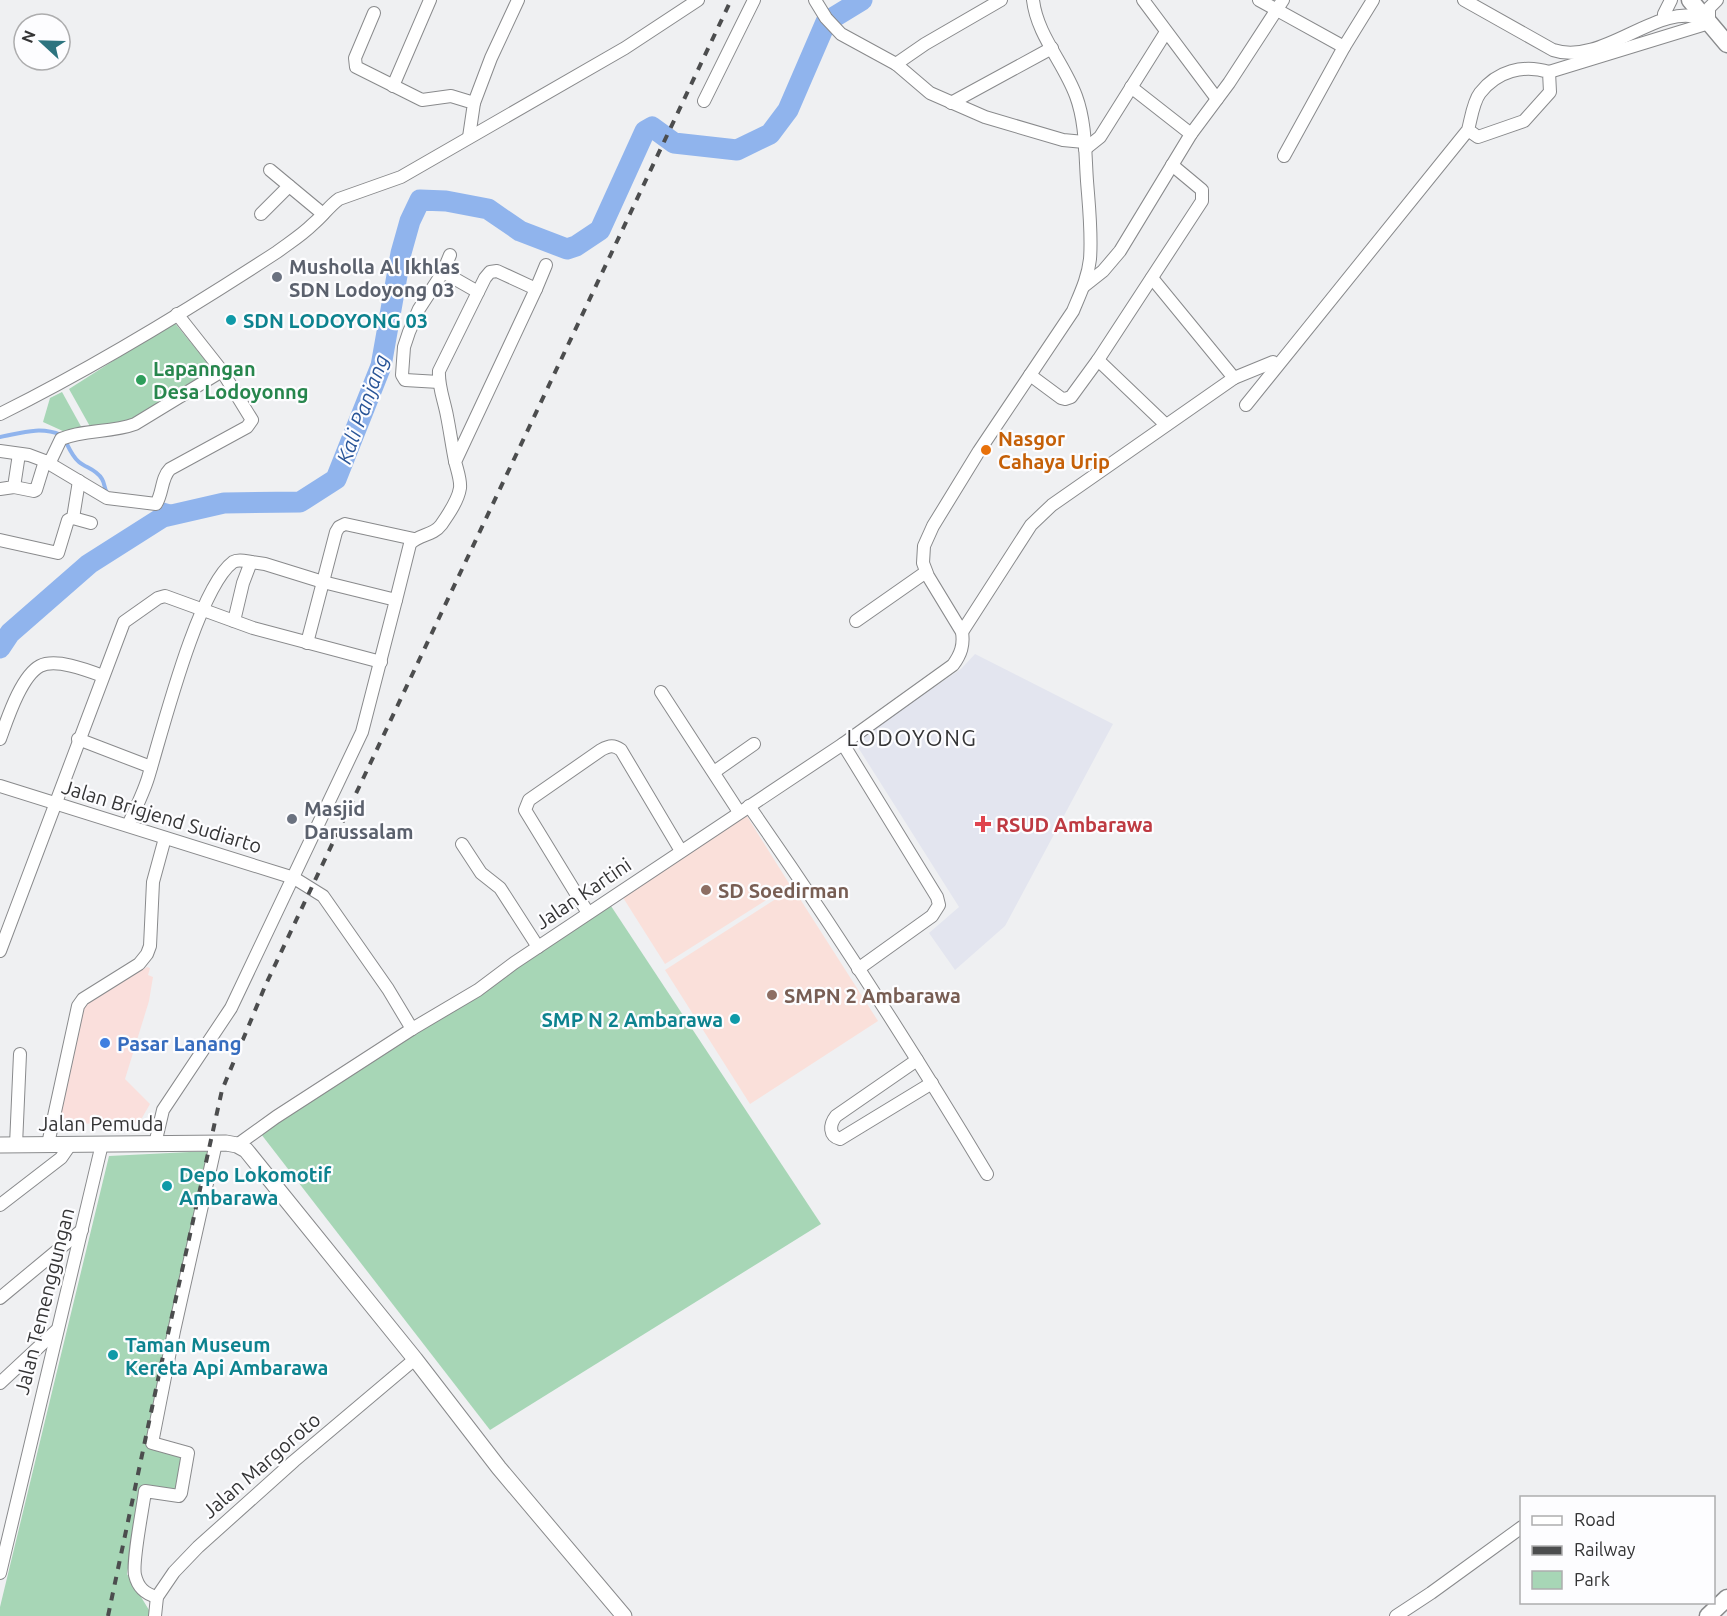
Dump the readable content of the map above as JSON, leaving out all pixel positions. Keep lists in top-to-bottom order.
{
  "streets": {
    "main road": ["Jalan Pemuda"],
    "street": [
      "Jalan Brigjend Sudiarto",
      "Jalan Kartini",
      "Jalan Temenggungan",
      "Jalan Margoroto"
    ]
  },
  "crossings": [
    ["Jalan Brigjend Sudiarto", "Jalan Kartini"],
    ["Jalan Kartini", "Jalan Pemuda"],
    ["Jalan Pemuda", "Jalan Temenggungan"]
  ],
  "districts": ["LODOYONG"],
  "water": ["Kali Panjang"],
  "places": {
    "other": [
      "Musholla Al Ikhlas SDN Lodoyong 03",
      "SDN LODOYONG 03",
      "Lapanngan Desa Lodoyonng",
      "Nasgor Cahaya Urip",
      "Masjid Darussalam",
      "SD Soedirman",
      "SMPN 2 Ambarawa",
      "SMP N 2 Ambarawa",
      "Pasar Lanang",
      "Depo Lokomotif Ambarawa",
      "Taman Museum Kereta Api Ambarawa"
    ],
    "health": ["RSUD Ambarawa"]
  },
  "legend": ["Road", "Railway", "Park"],
  "north": "left"
}
